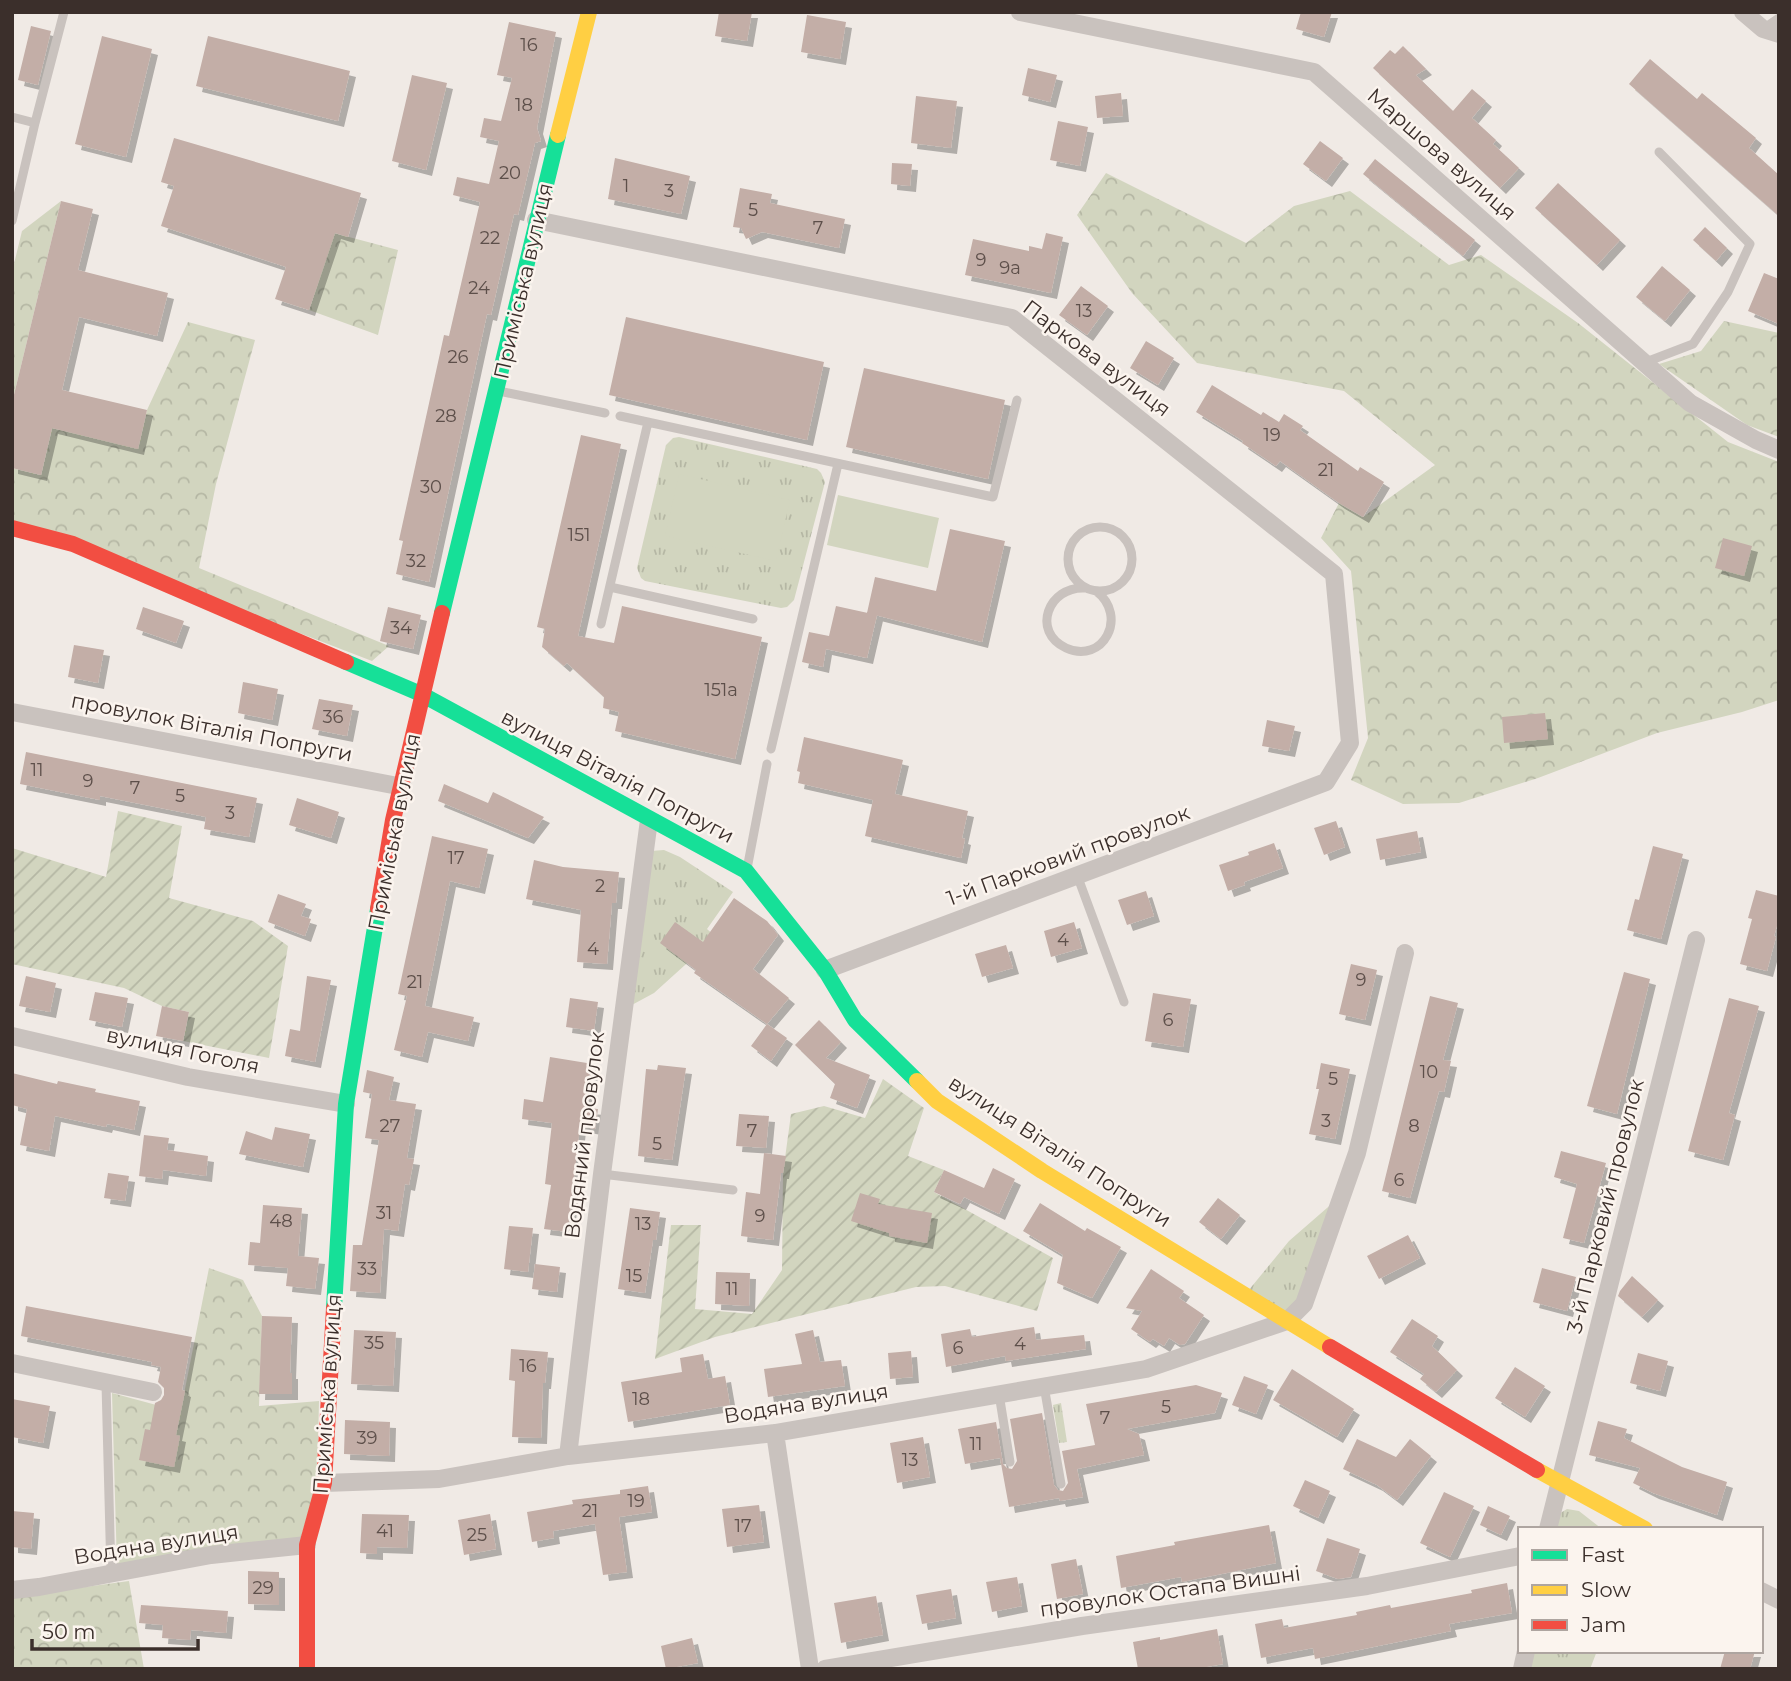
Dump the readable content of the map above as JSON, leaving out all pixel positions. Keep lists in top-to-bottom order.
{
  "streets": {
    "street": [
      "Маршова вулиця",
      "Приміська вулиця",
      "Паркова вулиця",
      "провулок Віталія Попруги",
      "вулиця Віталія Попруги",
      "1-й Парковий провулок",
      "вулиця Гоголя",
      "Водяний провулок",
      "3-й Парковий провулок",
      "Водяна вулиця",
      "провулок Остапа Вишні"
    ]
  },
  "crossings": [
    ["Приміська вулиця", "Паркова вулиця"],
    ["Приміська вулиця", "провулок Віталія Попруги"],
    ["Приміська вулиця", "вулиця Віталія Попруги"],
    ["Приміська вулиця", "вулиця Гоголя"],
    ["Приміська вулиця", "Водяна вулиця"],
    ["Паркова вулиця", "1-й Парковий провулок"],
    ["вулиця Віталія Попруги", "1-й Парковий провулок"],
    ["вулиця Віталія Попруги", "Водяний провулок"],
    ["вулиця Віталія Попруги", "3-й Парковий провулок"],
    ["вулиця Віталія Попруги", "Водяна вулиця"],
    ["Водяний провулок", "Водяна вулиця"]
  ],
  "house_numbers": [
    "16",
    "18",
    "20",
    "1",
    "3",
    "5",
    "7",
    "22",
    "9",
    "9а",
    "24",
    "13",
    "26",
    "28",
    "19",
    "21",
    "30",
    "151",
    "32",
    "34",
    "151а",
    "36",
    "11",
    "9",
    "7",
    "5",
    "3",
    "17",
    "2",
    "4",
    "4",
    "9",
    "21",
    "6",
    "10",
    "5",
    "3",
    "27",
    "8",
    "7",
    "5",
    "6",
    "31",
    "9",
    "48",
    "13",
    "33",
    "15",
    "11",
    "35",
    "4",
    "6",
    "16",
    "18",
    "5",
    "7",
    "39",
    "11",
    "13",
    "19",
    "21",
    "17",
    "41",
    "25",
    "29"
  ],
  "legend": ["Fast", "Slow", "Jam"],
  "scale_bar": "50 m"
}
